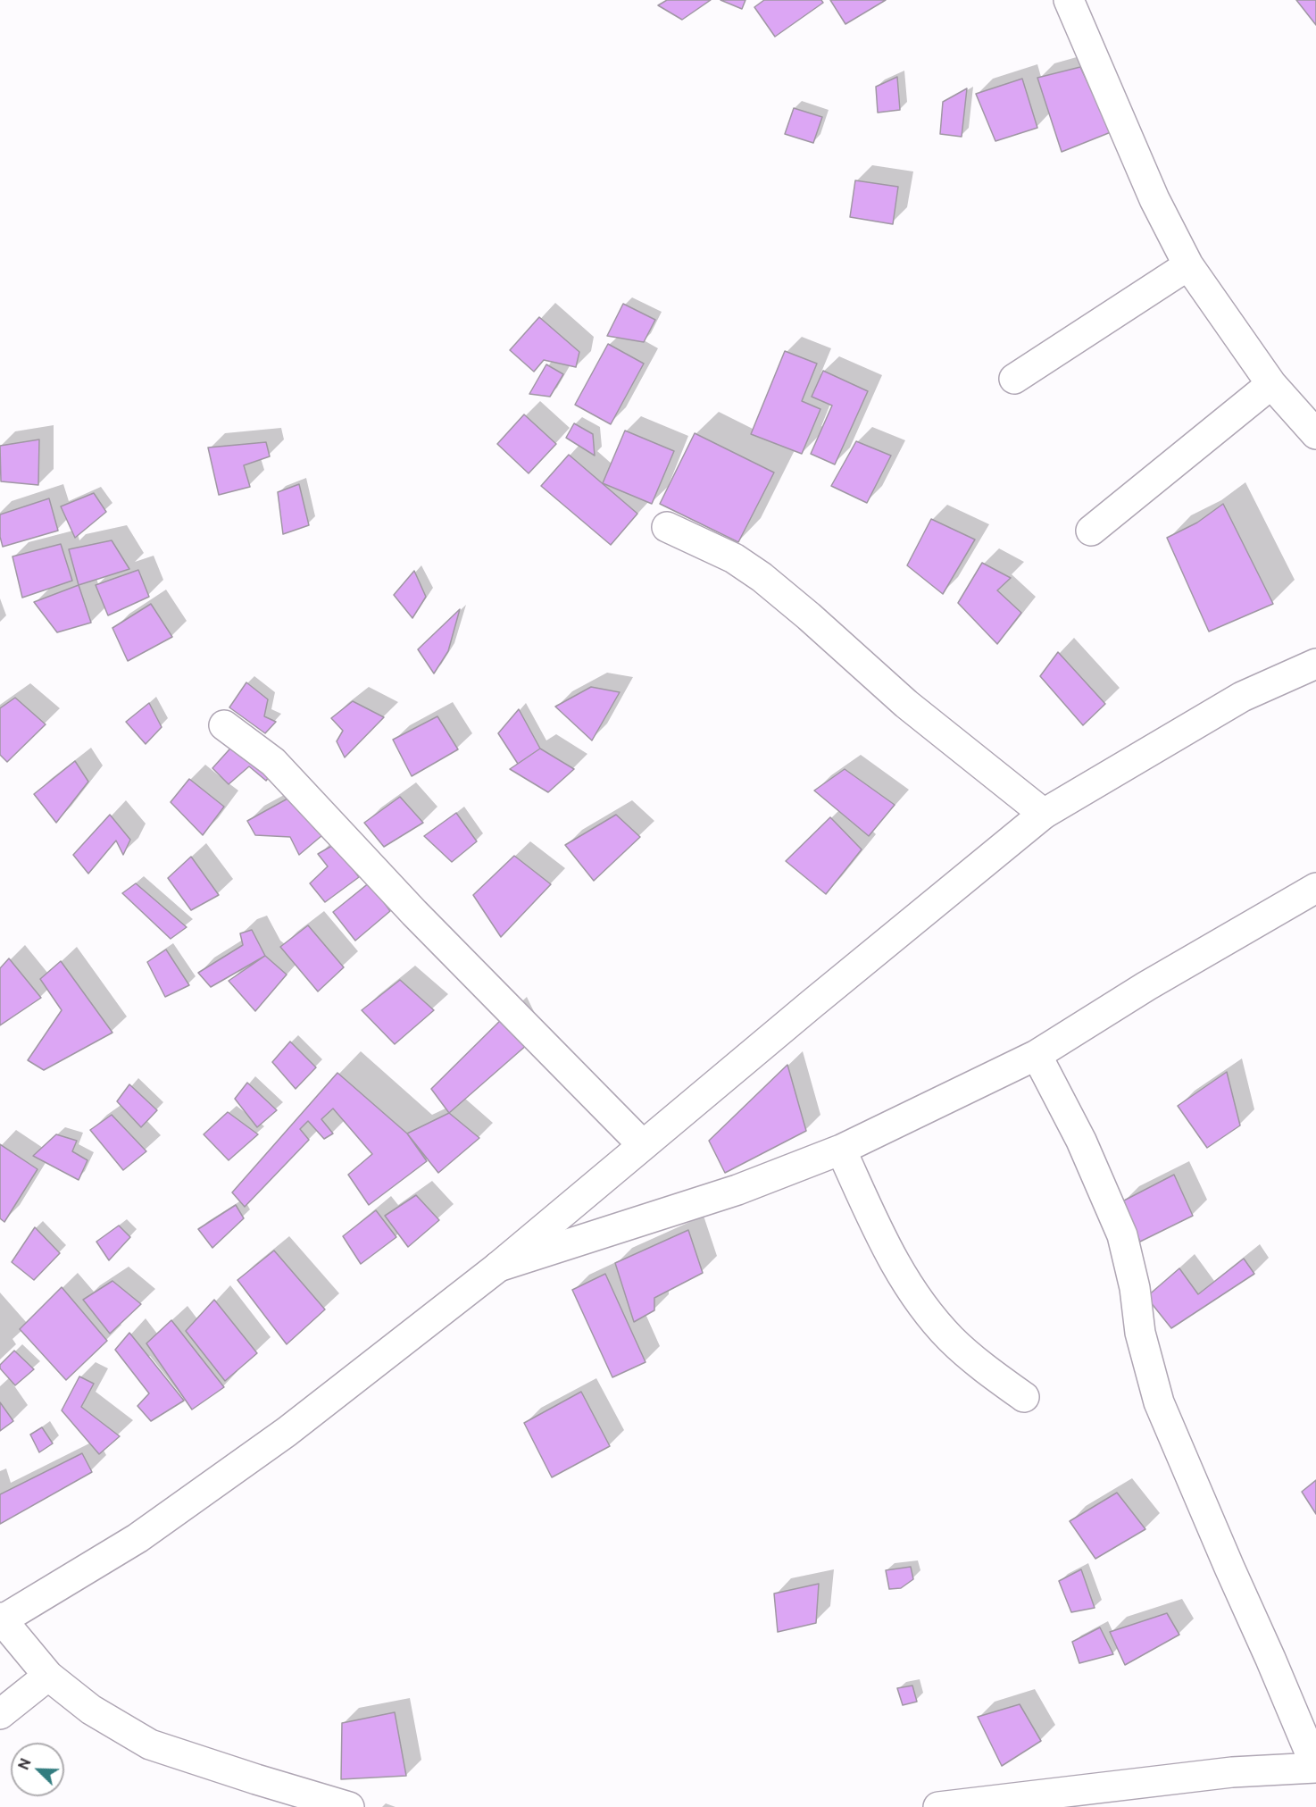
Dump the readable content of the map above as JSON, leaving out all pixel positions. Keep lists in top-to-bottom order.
{
  "north": "top left"
}
